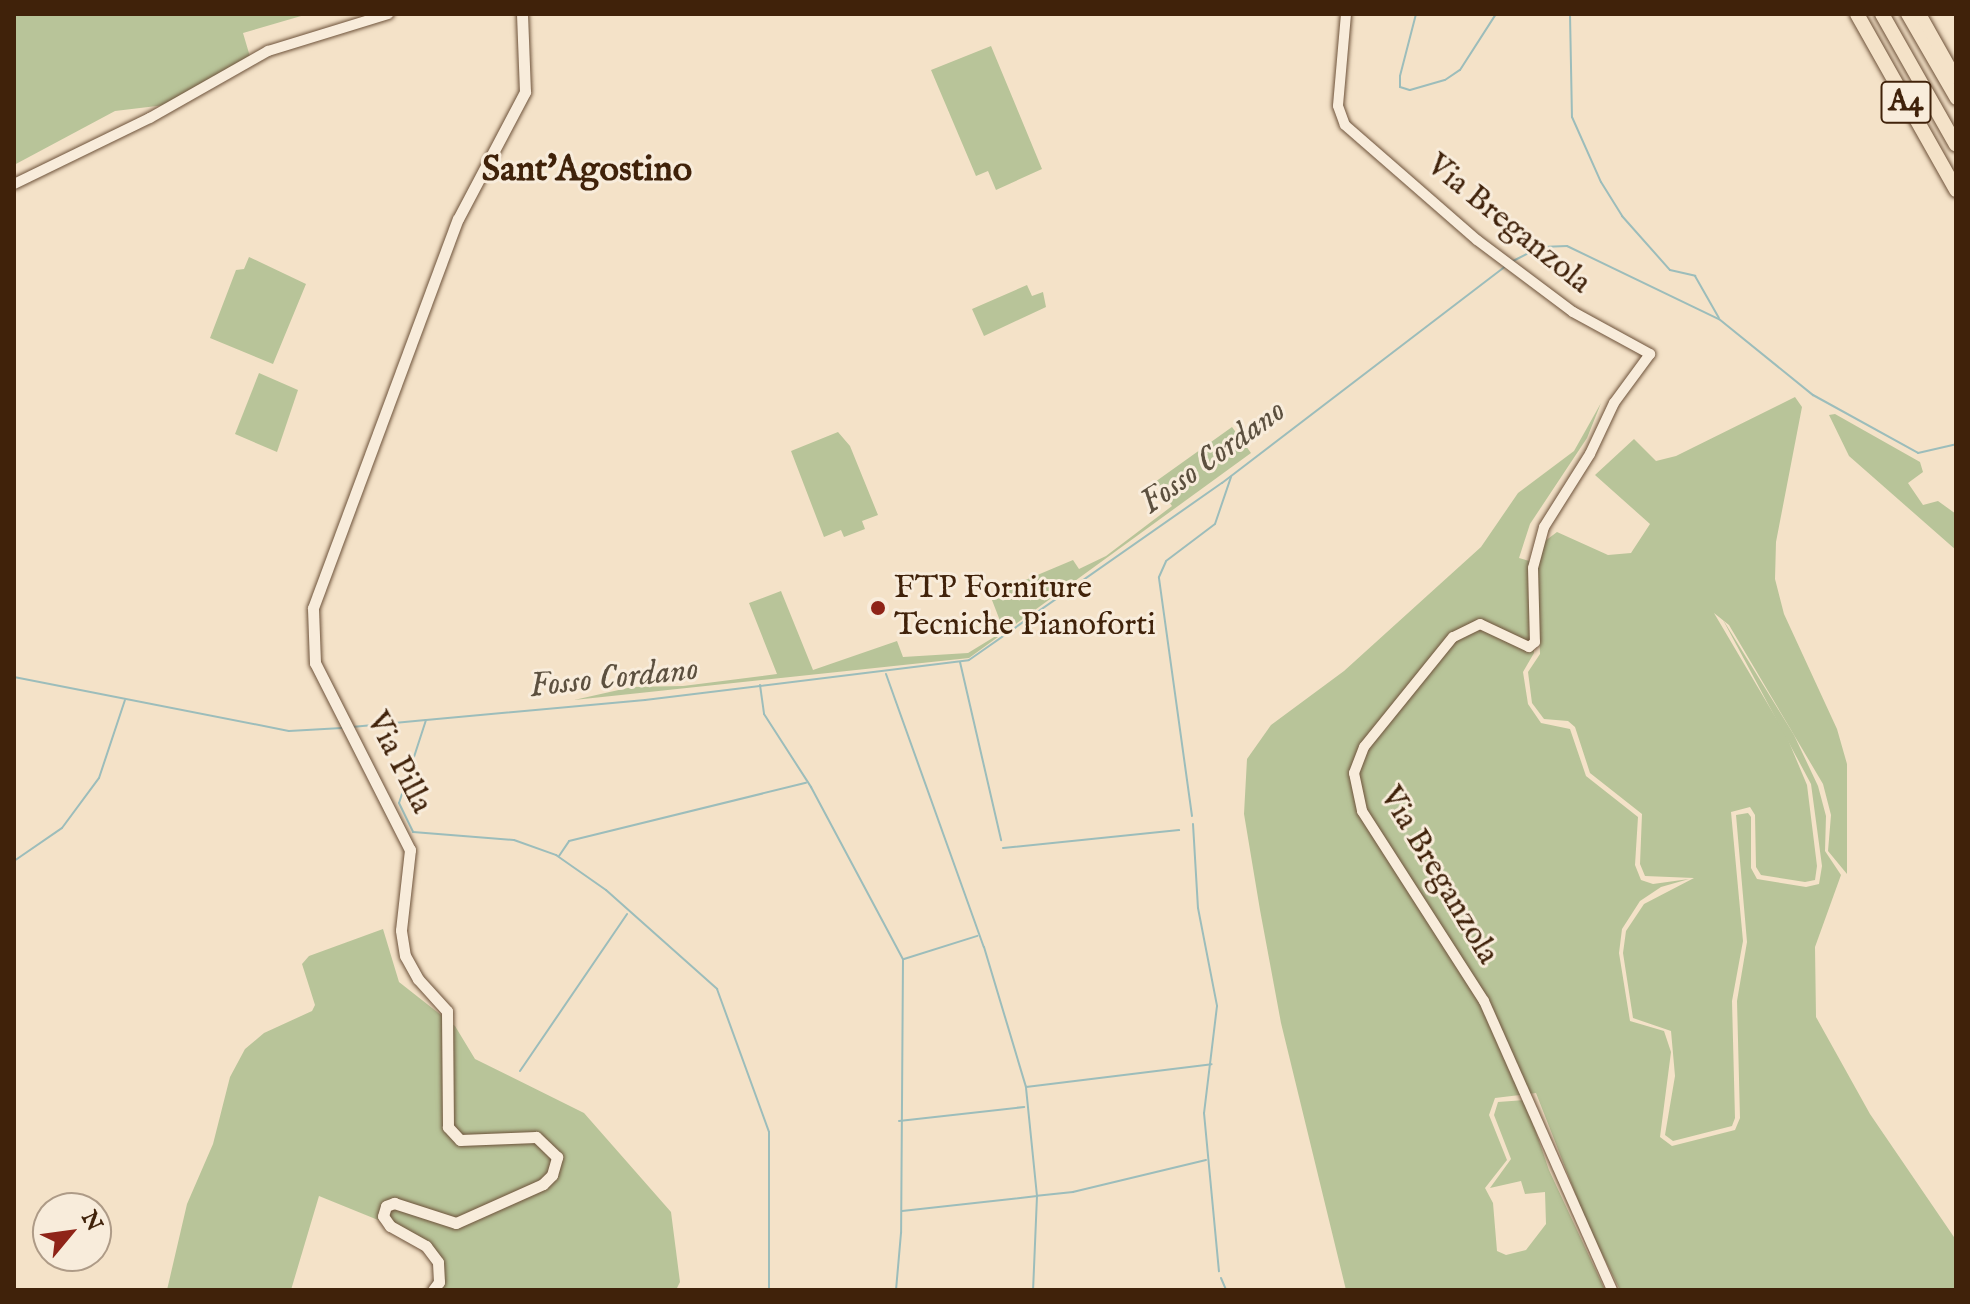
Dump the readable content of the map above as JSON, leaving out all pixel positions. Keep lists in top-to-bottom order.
{
  "streets": {
    "highway": ["A4"],
    "main road": ["Via Pilla"],
    "street": ["Via Breganzola"]
  },
  "districts": ["Sant'Agostino"],
  "water": ["Fosso Cordano"],
  "places": ["FTP Forniture Tecniche Pianoforti"],
  "north": "top right"
}
